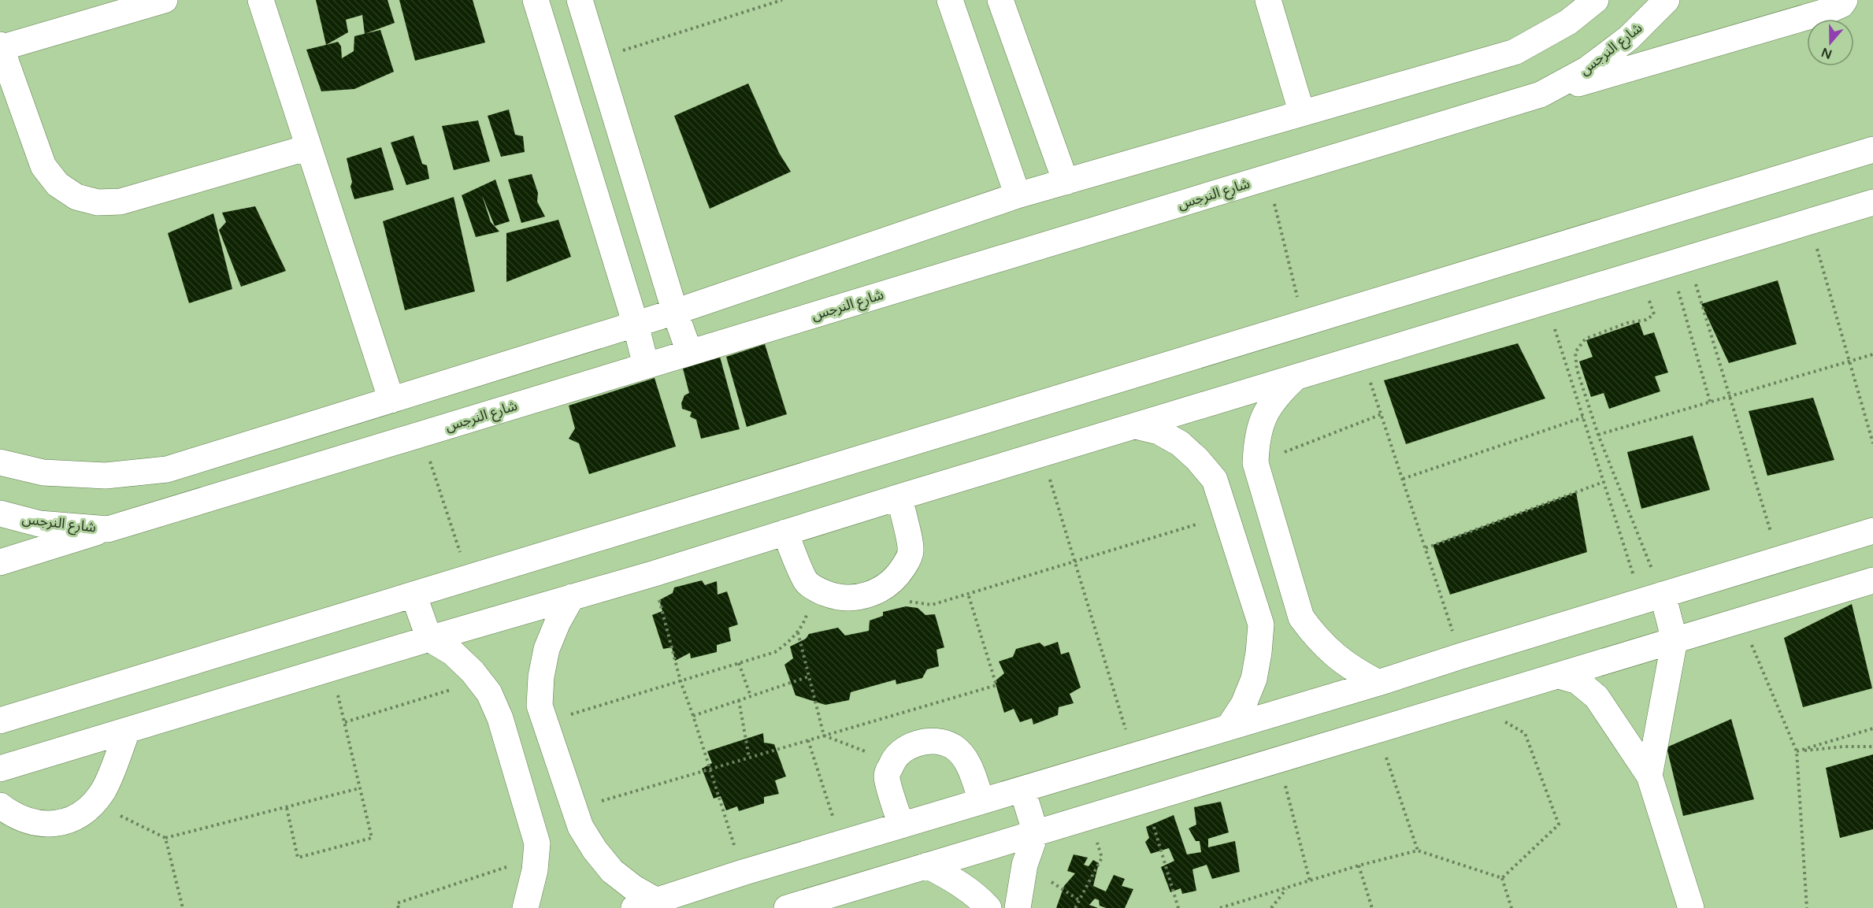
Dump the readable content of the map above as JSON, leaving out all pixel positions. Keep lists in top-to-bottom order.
{
  "streets": {
    "street": ["شارع النرجس"]
  },
  "north": "bottom"
}
